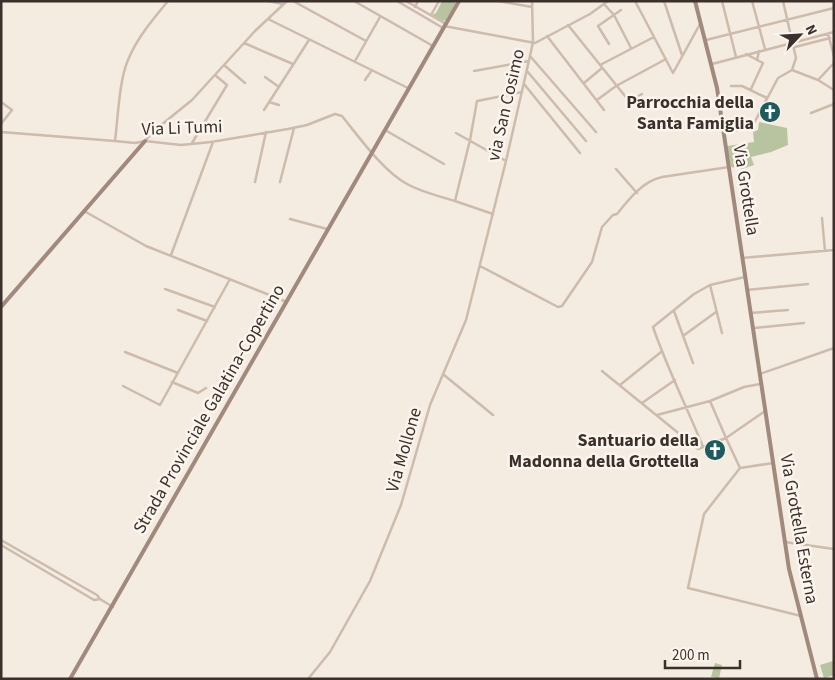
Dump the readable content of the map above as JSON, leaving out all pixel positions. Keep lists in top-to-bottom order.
{
  "streets": {
    "street": [
      "via San Cosimo",
      "Via Li Tumi",
      "Via Grottella",
      "Strada Provinciale Galatina-Copertino",
      "Via Mollone",
      "Via Grottella Esterna"
    ]
  },
  "crossings": [
    ["via San Cosimo", "Via Mollone"],
    ["Via Li Tumi", "Strada Provinciale Galatina-Copertino"],
    ["Via Grottella", "Via Grottella Esterna"]
  ],
  "places": {
    "church": ["Parrocchia della Santa Famiglia", "Santuario della Madonna della Grottella"]
  },
  "scale_bar": "200 m",
  "north": "top right"
}
